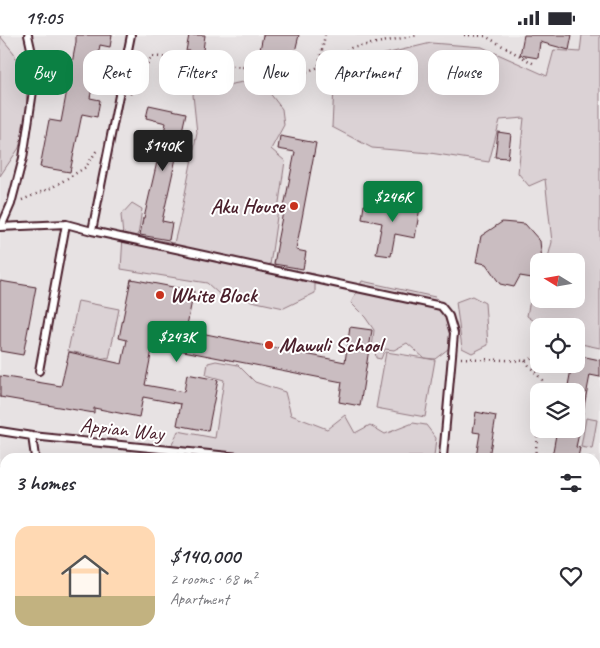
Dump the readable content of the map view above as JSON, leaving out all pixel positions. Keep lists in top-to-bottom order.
{
  "streets": {
    "lane": ["Appian Way"]
  },
  "places": ["Aku House", "White Block", "Mawuli School"],
  "north": "left",
  "page": {
    "status": "19:05",
    "chip": [
      "Buy",
      "Rent",
      "Filters",
      "New",
      "Apartment",
      "House"
    ],
    "price": ["$140K", "$246K", "$243K"],
    "heading": "3 homes",
    "list": [
      {
        "name": "$140,000",
        "note": "2 rooms · 68 m² · Apartment"
      }
    ]
  }
}
